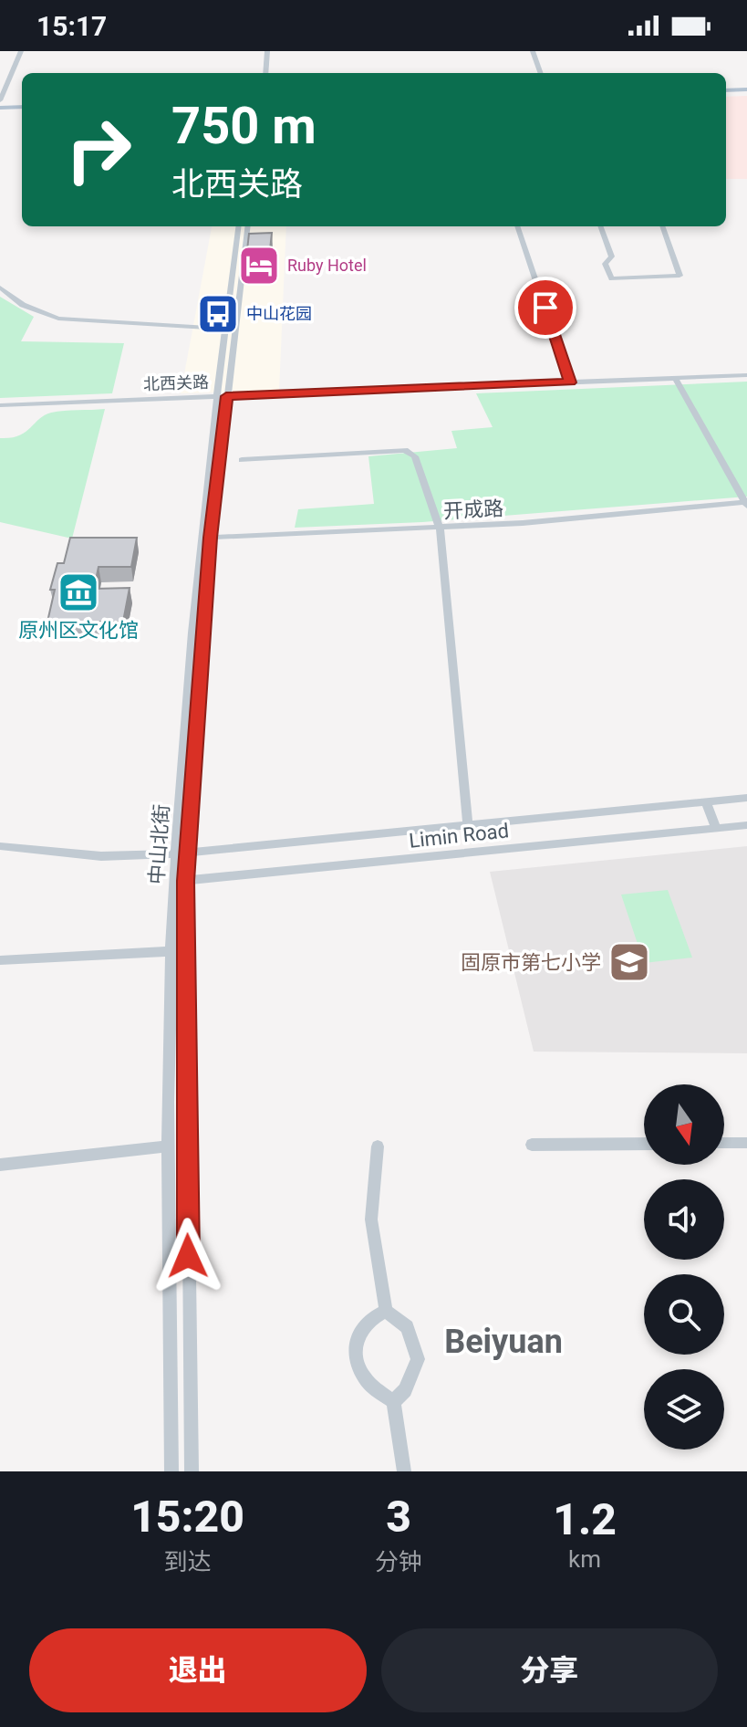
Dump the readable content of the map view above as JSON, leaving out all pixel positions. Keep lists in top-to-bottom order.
{
  "streets": {
    "street": [
      "北西关路",
      "开成路",
      "Limin Road",
      "中山北街"
    ]
  },
  "crossings": [
    ["北西关路", "中山北街"],
    ["开成路", "中山北街"],
    ["Limin Road", "中山北街"]
  ],
  "districts": ["Beiyuan"],
  "places": {
    "hotel": ["Ruby Hotel"],
    "bus stop": ["中山花园"],
    "museum": ["原州区文化馆"],
    "school or university": ["固原市第七小学"]
  },
  "north": "bottom",
  "page": {
    "status": "15:17",
    "turn": ["750 m", "北西关路"],
    "eta": [
      "15:20",
      "到达",
      "3",
      "分钟",
      "1.2",
      "km"
    ],
    "buttons": ["退出", "分享"]
  }
}
